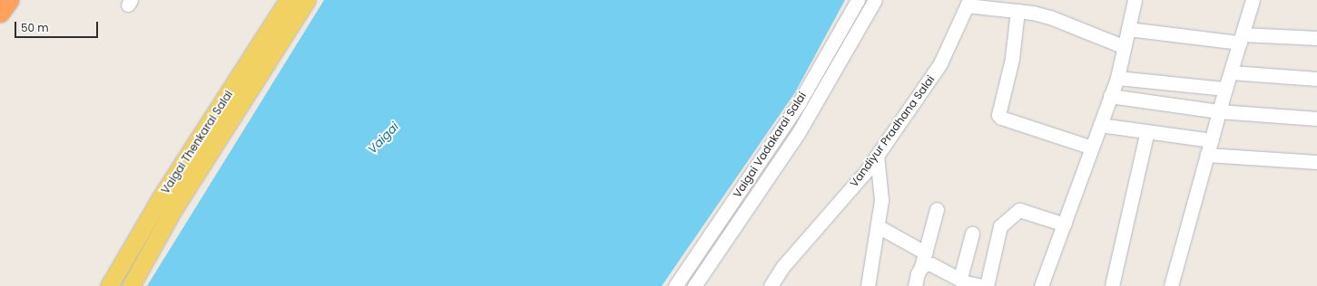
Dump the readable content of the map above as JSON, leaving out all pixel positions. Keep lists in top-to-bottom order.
{
  "streets": {
    "main road": ["Vaigai Thenkarai Salai"],
    "street": ["Vandiyur Pradhana Salai", "Vaigai Vadakarai Salai"]
  },
  "water": ["Vaigai"],
  "scale_bar": "50 m"
}
